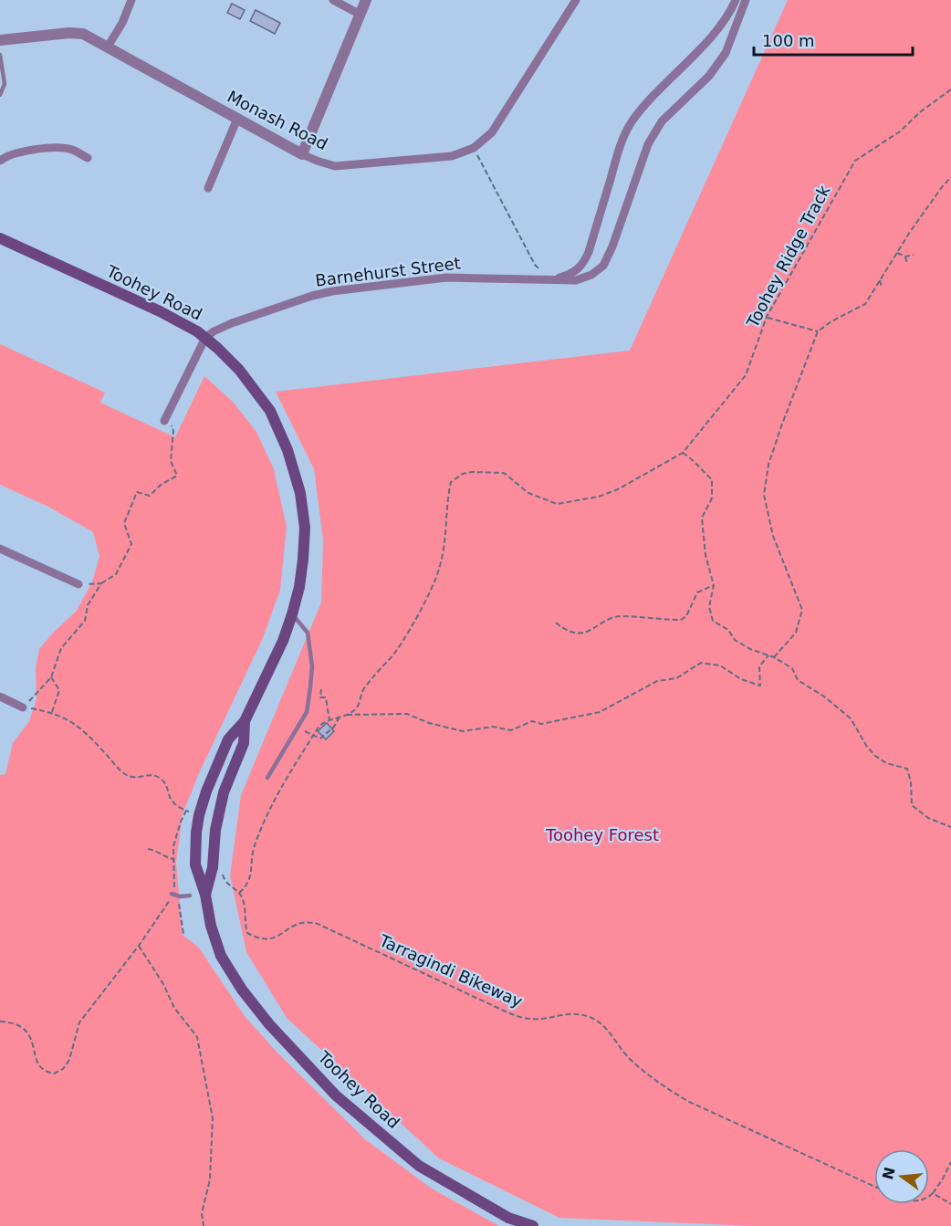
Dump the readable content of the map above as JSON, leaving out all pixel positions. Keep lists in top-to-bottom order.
{
  "streets": {
    "main road": ["Toohey Road"],
    "street": ["Monash Road", "Barnehurst Street"],
    "path": ["Toohey Ridge Track", "Tarragindi Bikeway"]
  },
  "crossings": [
    ["Barnehurst Street", "Toohey Road"]
  ],
  "parks": ["Toohey Forest"],
  "scale_bar": "100 m",
  "north": "left"
}
